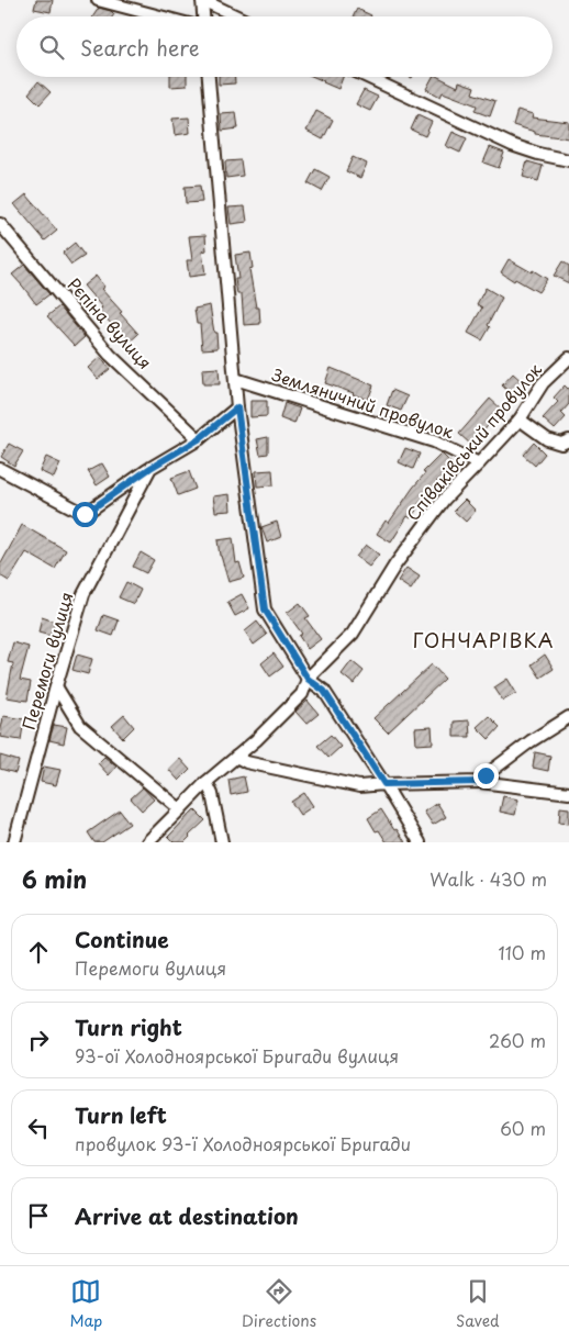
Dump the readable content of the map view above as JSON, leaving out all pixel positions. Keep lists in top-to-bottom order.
{
  "streets": {
    "street": [
      "Рєпіна вулиця",
      "Земляничний провулок",
      "Співаківський провулок",
      "Перемоги вулиця"
    ]
  },
  "crossings": [
    ["Земляничний провулок", "Співаківський провулок"]
  ],
  "districts": ["ГОНЧАРІВКА"],
  "page": {
    "search": "Search here",
    "heading": ["6 min", "Walk · 430 m"],
    "list": [
      ["Continue", "Перемоги вулиця", "110 m"],
      ["Turn right", "93-ої Холодноярської Бригади вулиця", "260 m"],
      ["Turn left", "провулок 93-ї Холодноярської Бригади", "60 m"],
      "Arrive at destination"
    ],
    "nav": ["Map", "Directions", "Saved"]
  }
}
